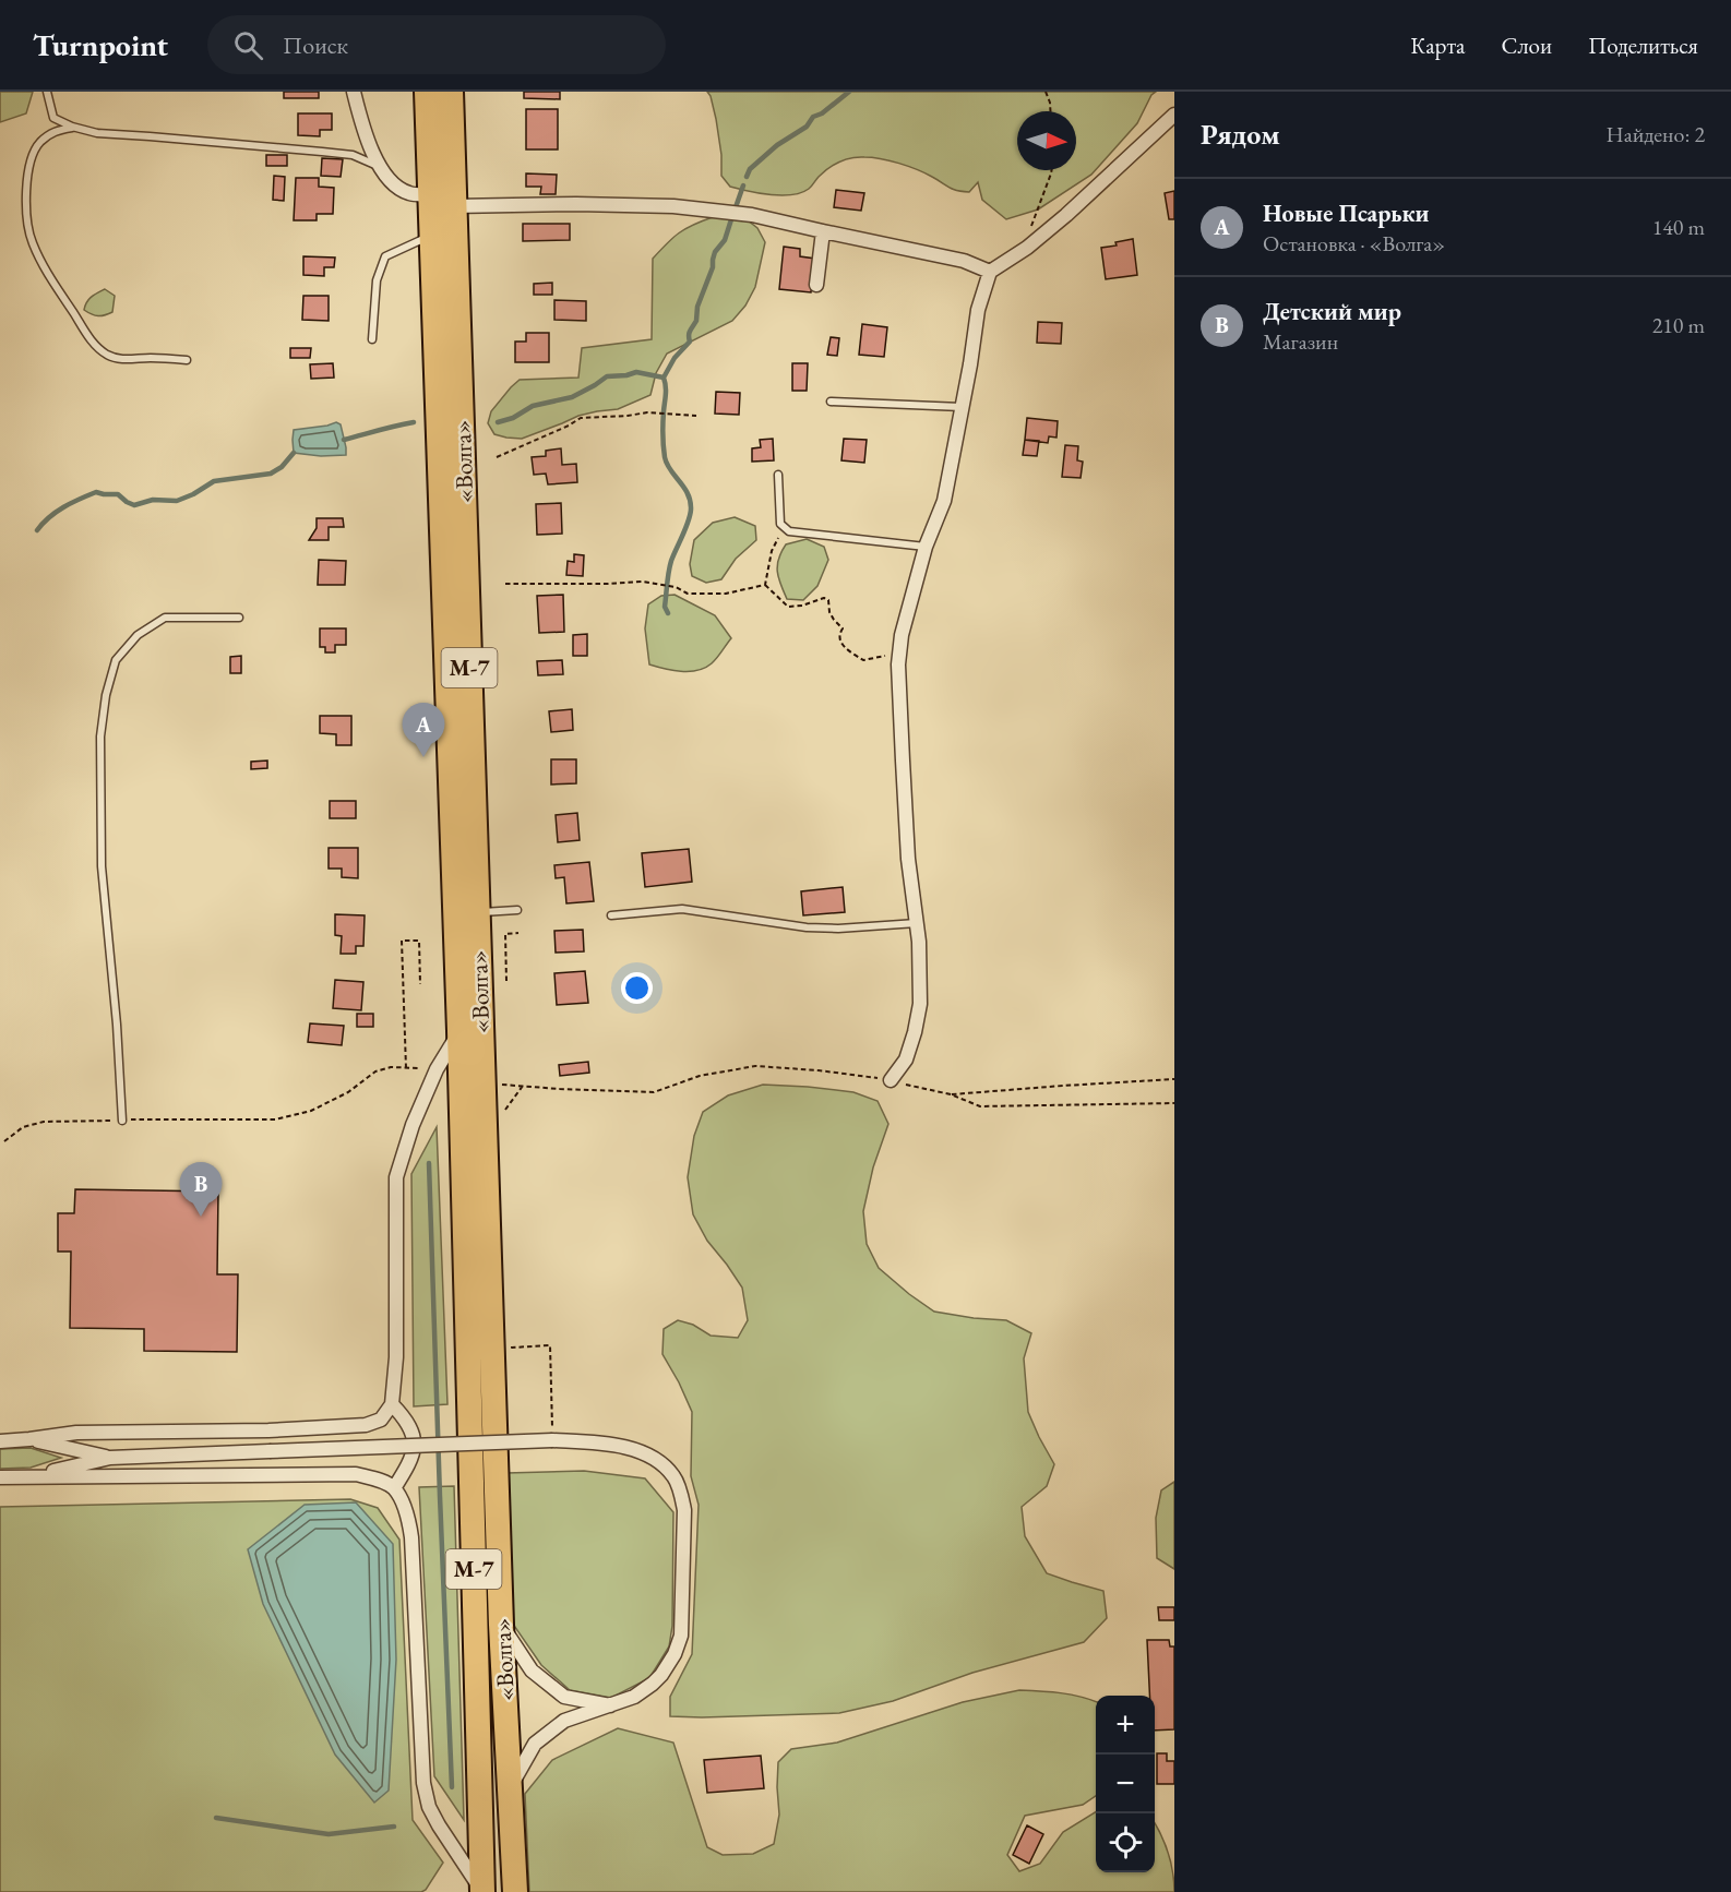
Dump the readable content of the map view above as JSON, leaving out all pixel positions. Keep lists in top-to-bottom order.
{
  "streets": {
    "highway": ["«Волга»", "М-7"]
  },
  "north": "right",
  "page": {
    "header": "Turnpoint",
    "search": "Поиск",
    "nav": ["Карта", "Слои", "Поделиться"],
    "heading": ["Рядом", "Найдено: 2"],
    "list": [
      {
        "mark": "A",
        "name": "Новые Псарьки",
        "note": "Остановка · «Волга»",
        "value": "140 m"
      },
      {
        "mark": "B",
        "name": "Детский мир",
        "note": "Магазин",
        "value": "210 m"
      }
    ],
    "pins": ["A", "B"],
    "map_buttons": ["+", "−"]
  }
}
